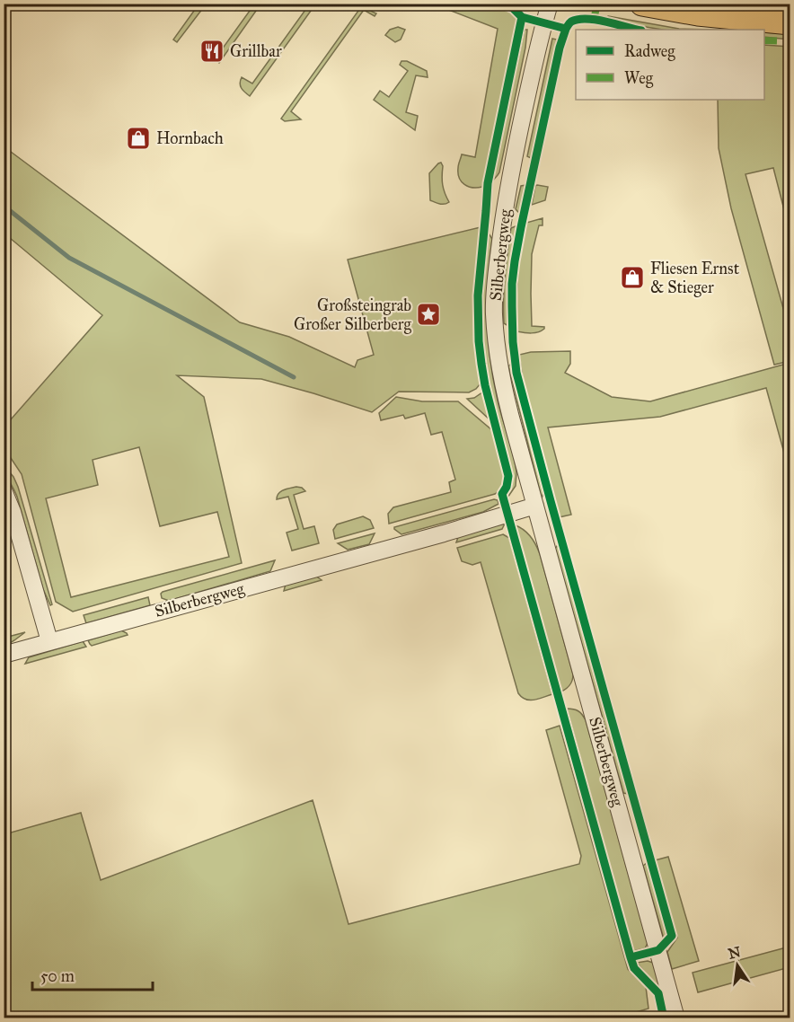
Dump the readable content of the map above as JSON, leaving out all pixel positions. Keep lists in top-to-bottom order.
{
  "streets": {
    "street": ["Silberbergweg"]
  },
  "places": {
    "restaurant": ["Grillbar"],
    "shop": ["Hornbach", "Fliesen Ernst & Stieger"],
    "place": ["Großsteingrab Großer Silberberg"]
  },
  "legend": ["Radweg", "Weg"],
  "scale_bar": "50 m",
  "north": "top"
}
